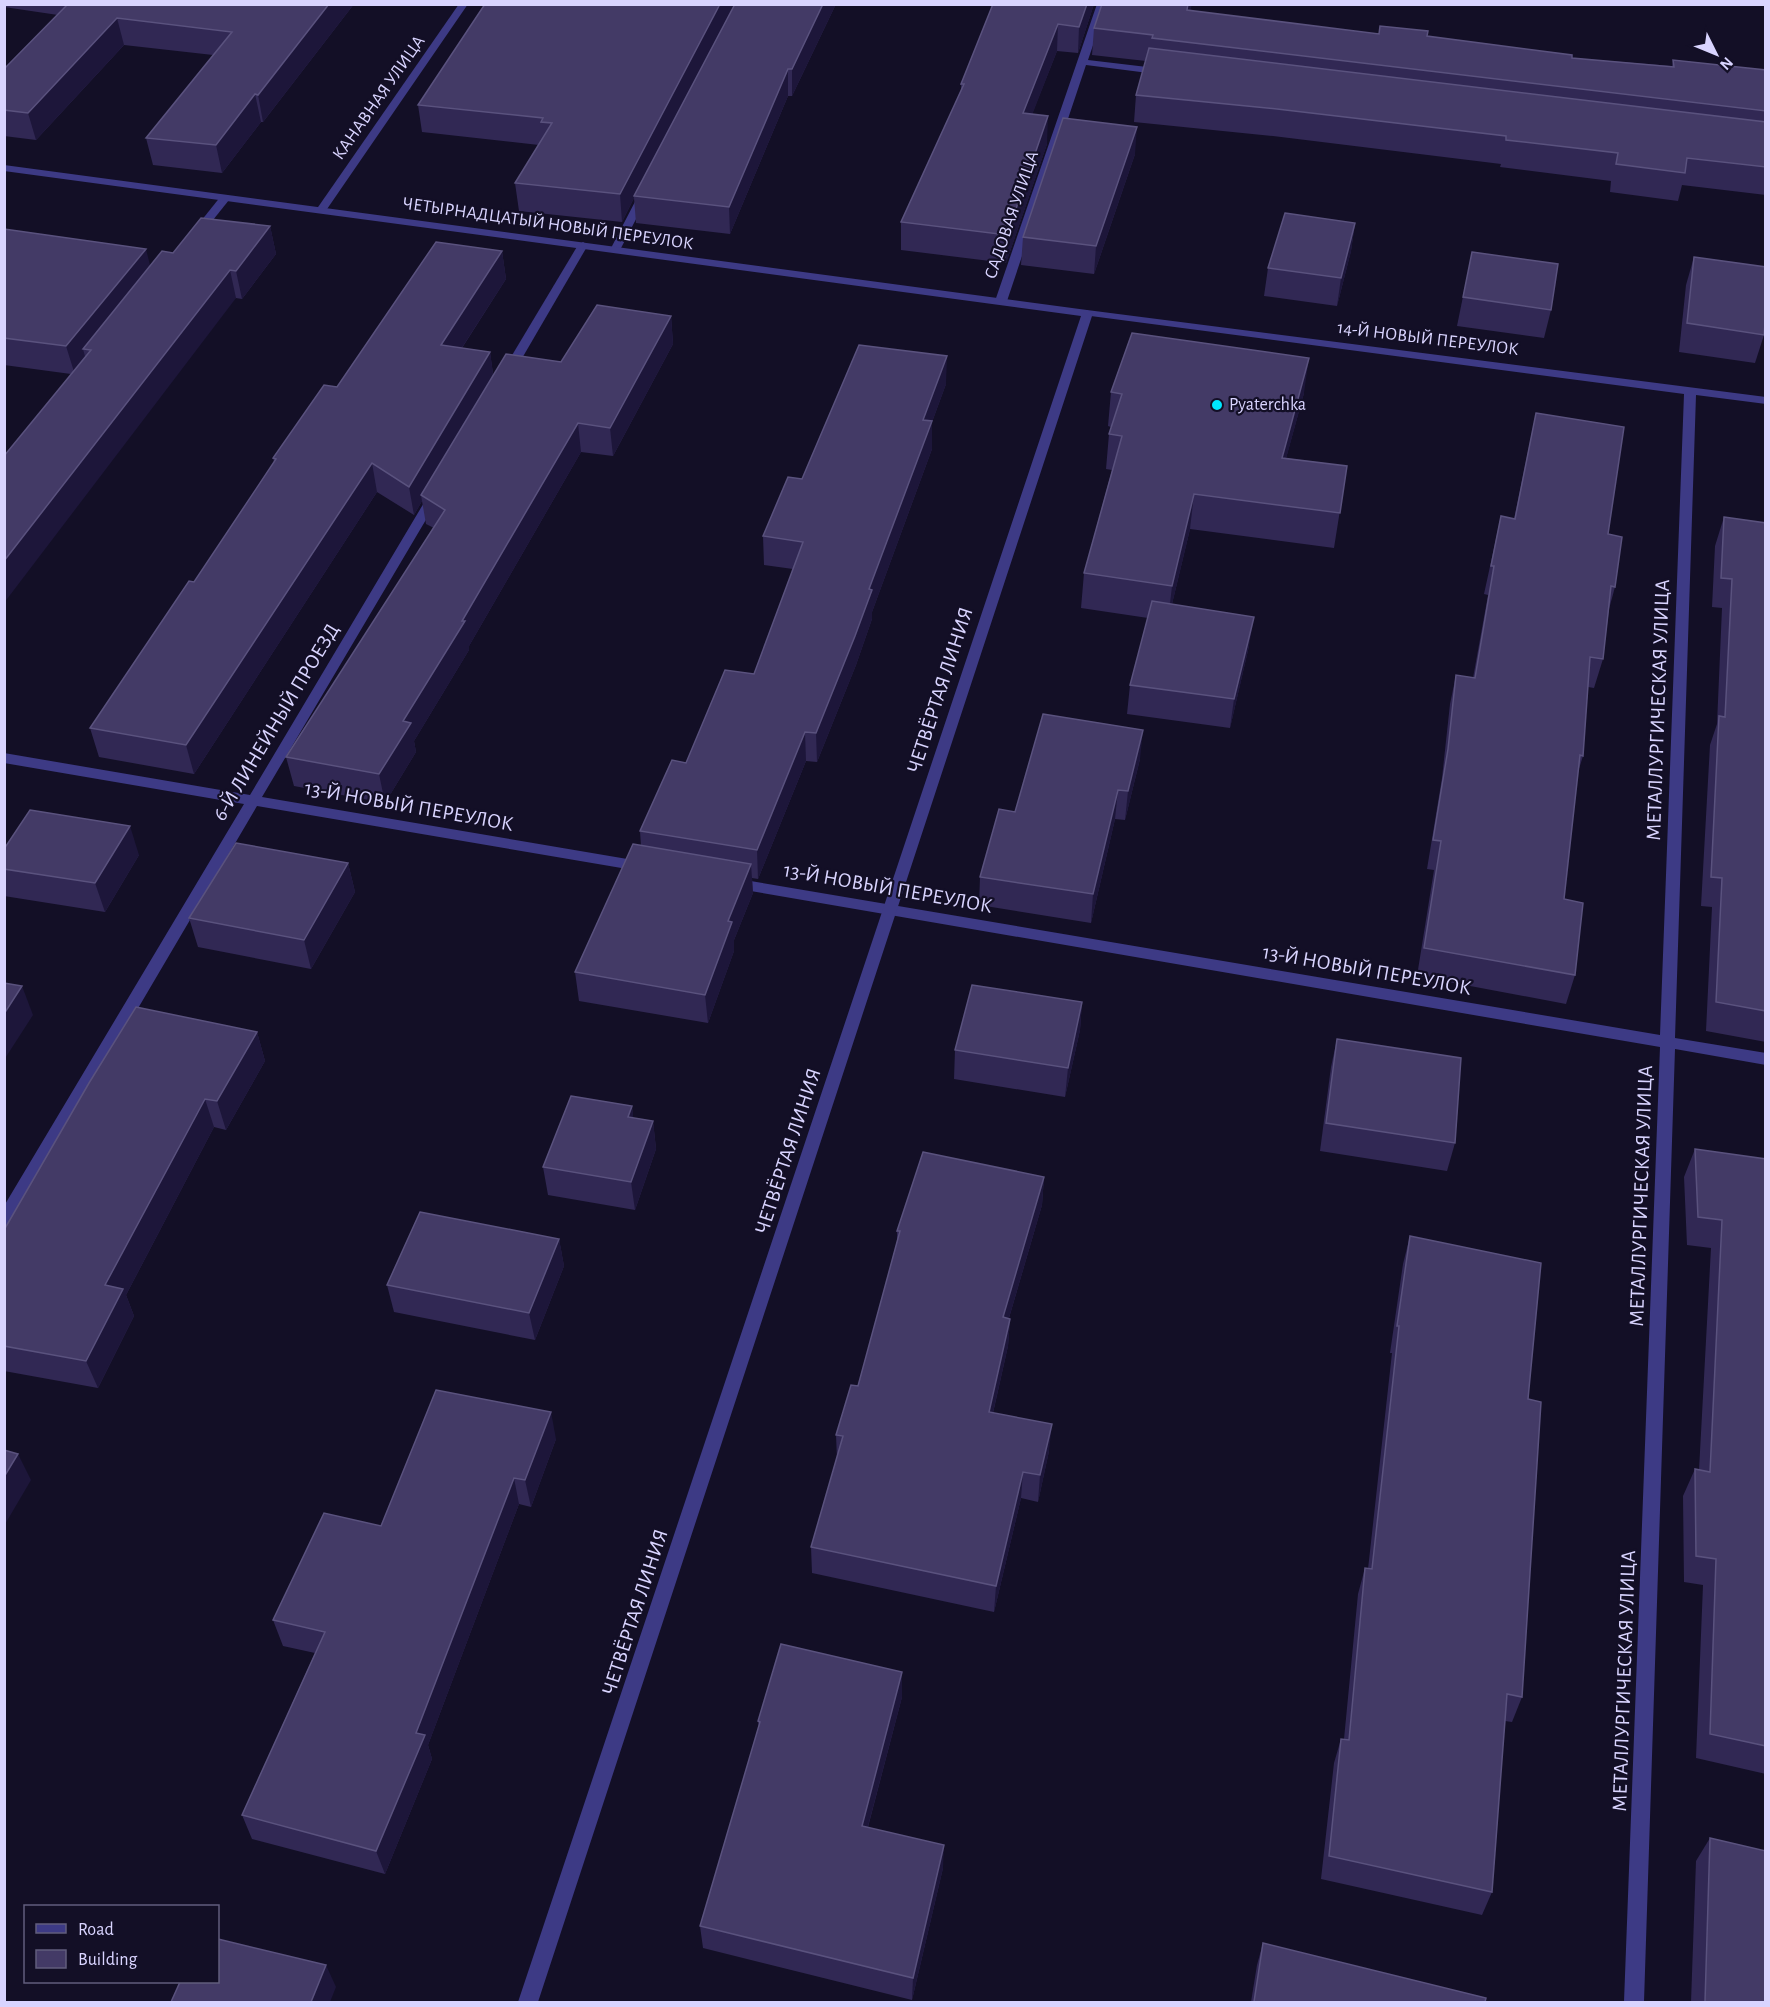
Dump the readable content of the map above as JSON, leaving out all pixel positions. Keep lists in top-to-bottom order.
{
  "streets": {
    "street": [
      "КАНАВНАЯ УЛИЦА",
      "САДОВАЯ УЛИЦА",
      "ЧЕТЫРНАДЦАТЫЙ НОВЫЙ ПЕРЕУЛОК",
      "14-Й НОВЫЙ ПЕРЕУЛОК",
      "ЧЕТВЁРТАЯ ЛИНИЯ",
      "МЕТАЛЛУРГИЧЕСКАЯ УЛИЦА",
      "6-Й ЛИНЕЙНЫЙ ПРОЕЗД",
      "13-Й НОВЫЙ ПЕРЕУЛОК"
    ]
  },
  "crossings": [
    ["КАНАВНАЯ УЛИЦА", "ЧЕТЫРНАДЦАТЫЙ НОВЫЙ ПЕРЕУЛОК"],
    ["САДОВАЯ УЛИЦА", "ЧЕТЫРНАДЦАТЫЙ НОВЫЙ ПЕРЕУЛОК"],
    ["ЧЕТЫРНАДЦАТЫЙ НОВЫЙ ПЕРЕУЛОК", "14-Й НОВЫЙ ПЕРЕУЛОК"],
    ["ЧЕТЫРНАДЦАТЫЙ НОВЫЙ ПЕРЕУЛОК", "ЧЕТВЁРТАЯ ЛИНИЯ"],
    ["14-Й НОВЫЙ ПЕРЕУЛОК", "ЧЕТВЁРТАЯ ЛИНИЯ"],
    ["14-Й НОВЫЙ ПЕРЕУЛОК", "МЕТАЛЛУРГИЧЕСКАЯ УЛИЦА"],
    ["ЧЕТВЁРТАЯ ЛИНИЯ", "13-Й НОВЫЙ ПЕРЕУЛОК"],
    ["МЕТАЛЛУРГИЧЕСКАЯ УЛИЦА", "13-Й НОВЫЙ ПЕРЕУЛОК"],
    ["6-Й ЛИНЕЙНЫЙ ПРОЕЗД", "13-Й НОВЫЙ ПЕРЕУЛОК"]
  ],
  "places": ["Pyaterchka"],
  "legend": ["Road", "Building"],
  "north": "bottom right"
}
